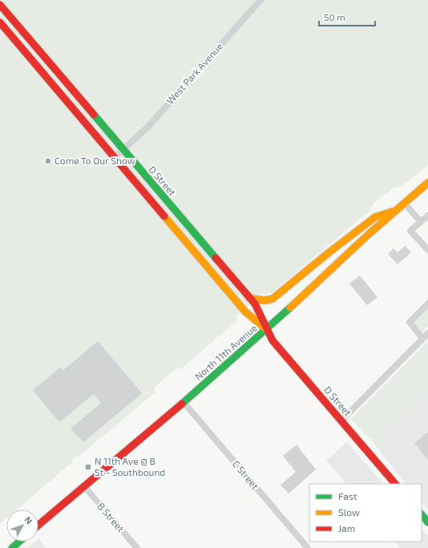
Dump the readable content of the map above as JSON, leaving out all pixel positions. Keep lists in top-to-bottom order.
{
  "streets": {
    "street": [
      "West Park Avenue",
      "D Street",
      "North 11th Avenue",
      "C Street",
      "B Street"
    ]
  },
  "crossings": [
    ["West Park Avenue", "D Street"],
    ["D Street", "North 11th Avenue"],
    ["North 11th Avenue", "C Street"],
    ["North 11th Avenue", "B Street"]
  ],
  "places": {
    "other": ["Come To Our Show"],
    "transit": ["N 11th Ave @ B St - Southbound"]
  },
  "legend": ["Fast", "Slow", "Jam"],
  "scale_bar": "50 m",
  "north": "top right"
}
